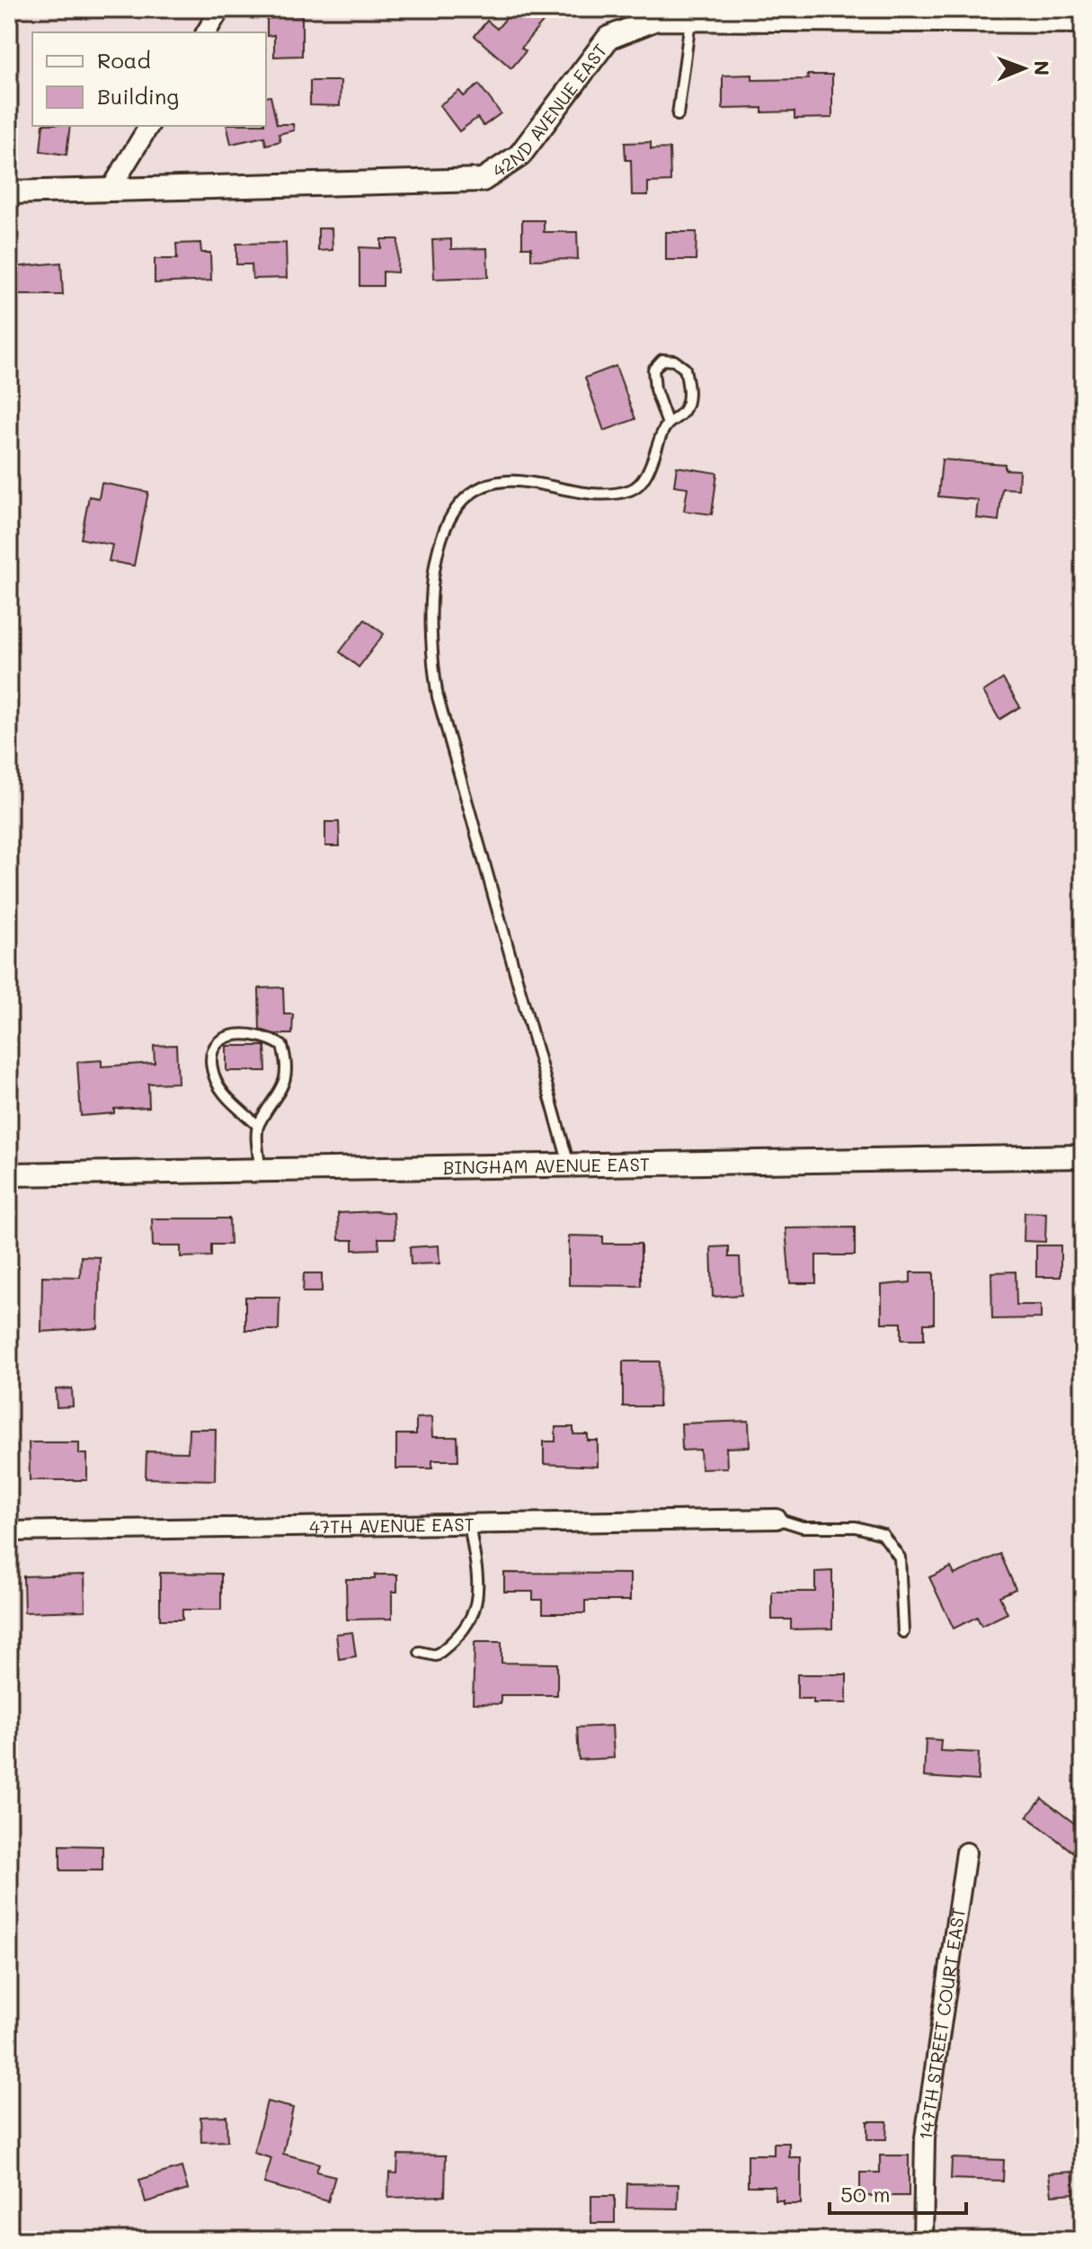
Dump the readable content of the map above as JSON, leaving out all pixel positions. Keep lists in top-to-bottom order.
{
  "streets": {
    "street": [
      "42ND AVENUE EAST",
      "BINGHAM AVENUE EAST",
      "47TH AVENUE EAST",
      "147TH STREET COURT EAST"
    ]
  },
  "legend": ["Road", "Building"],
  "scale_bar": "50 m",
  "north": "right"
}
